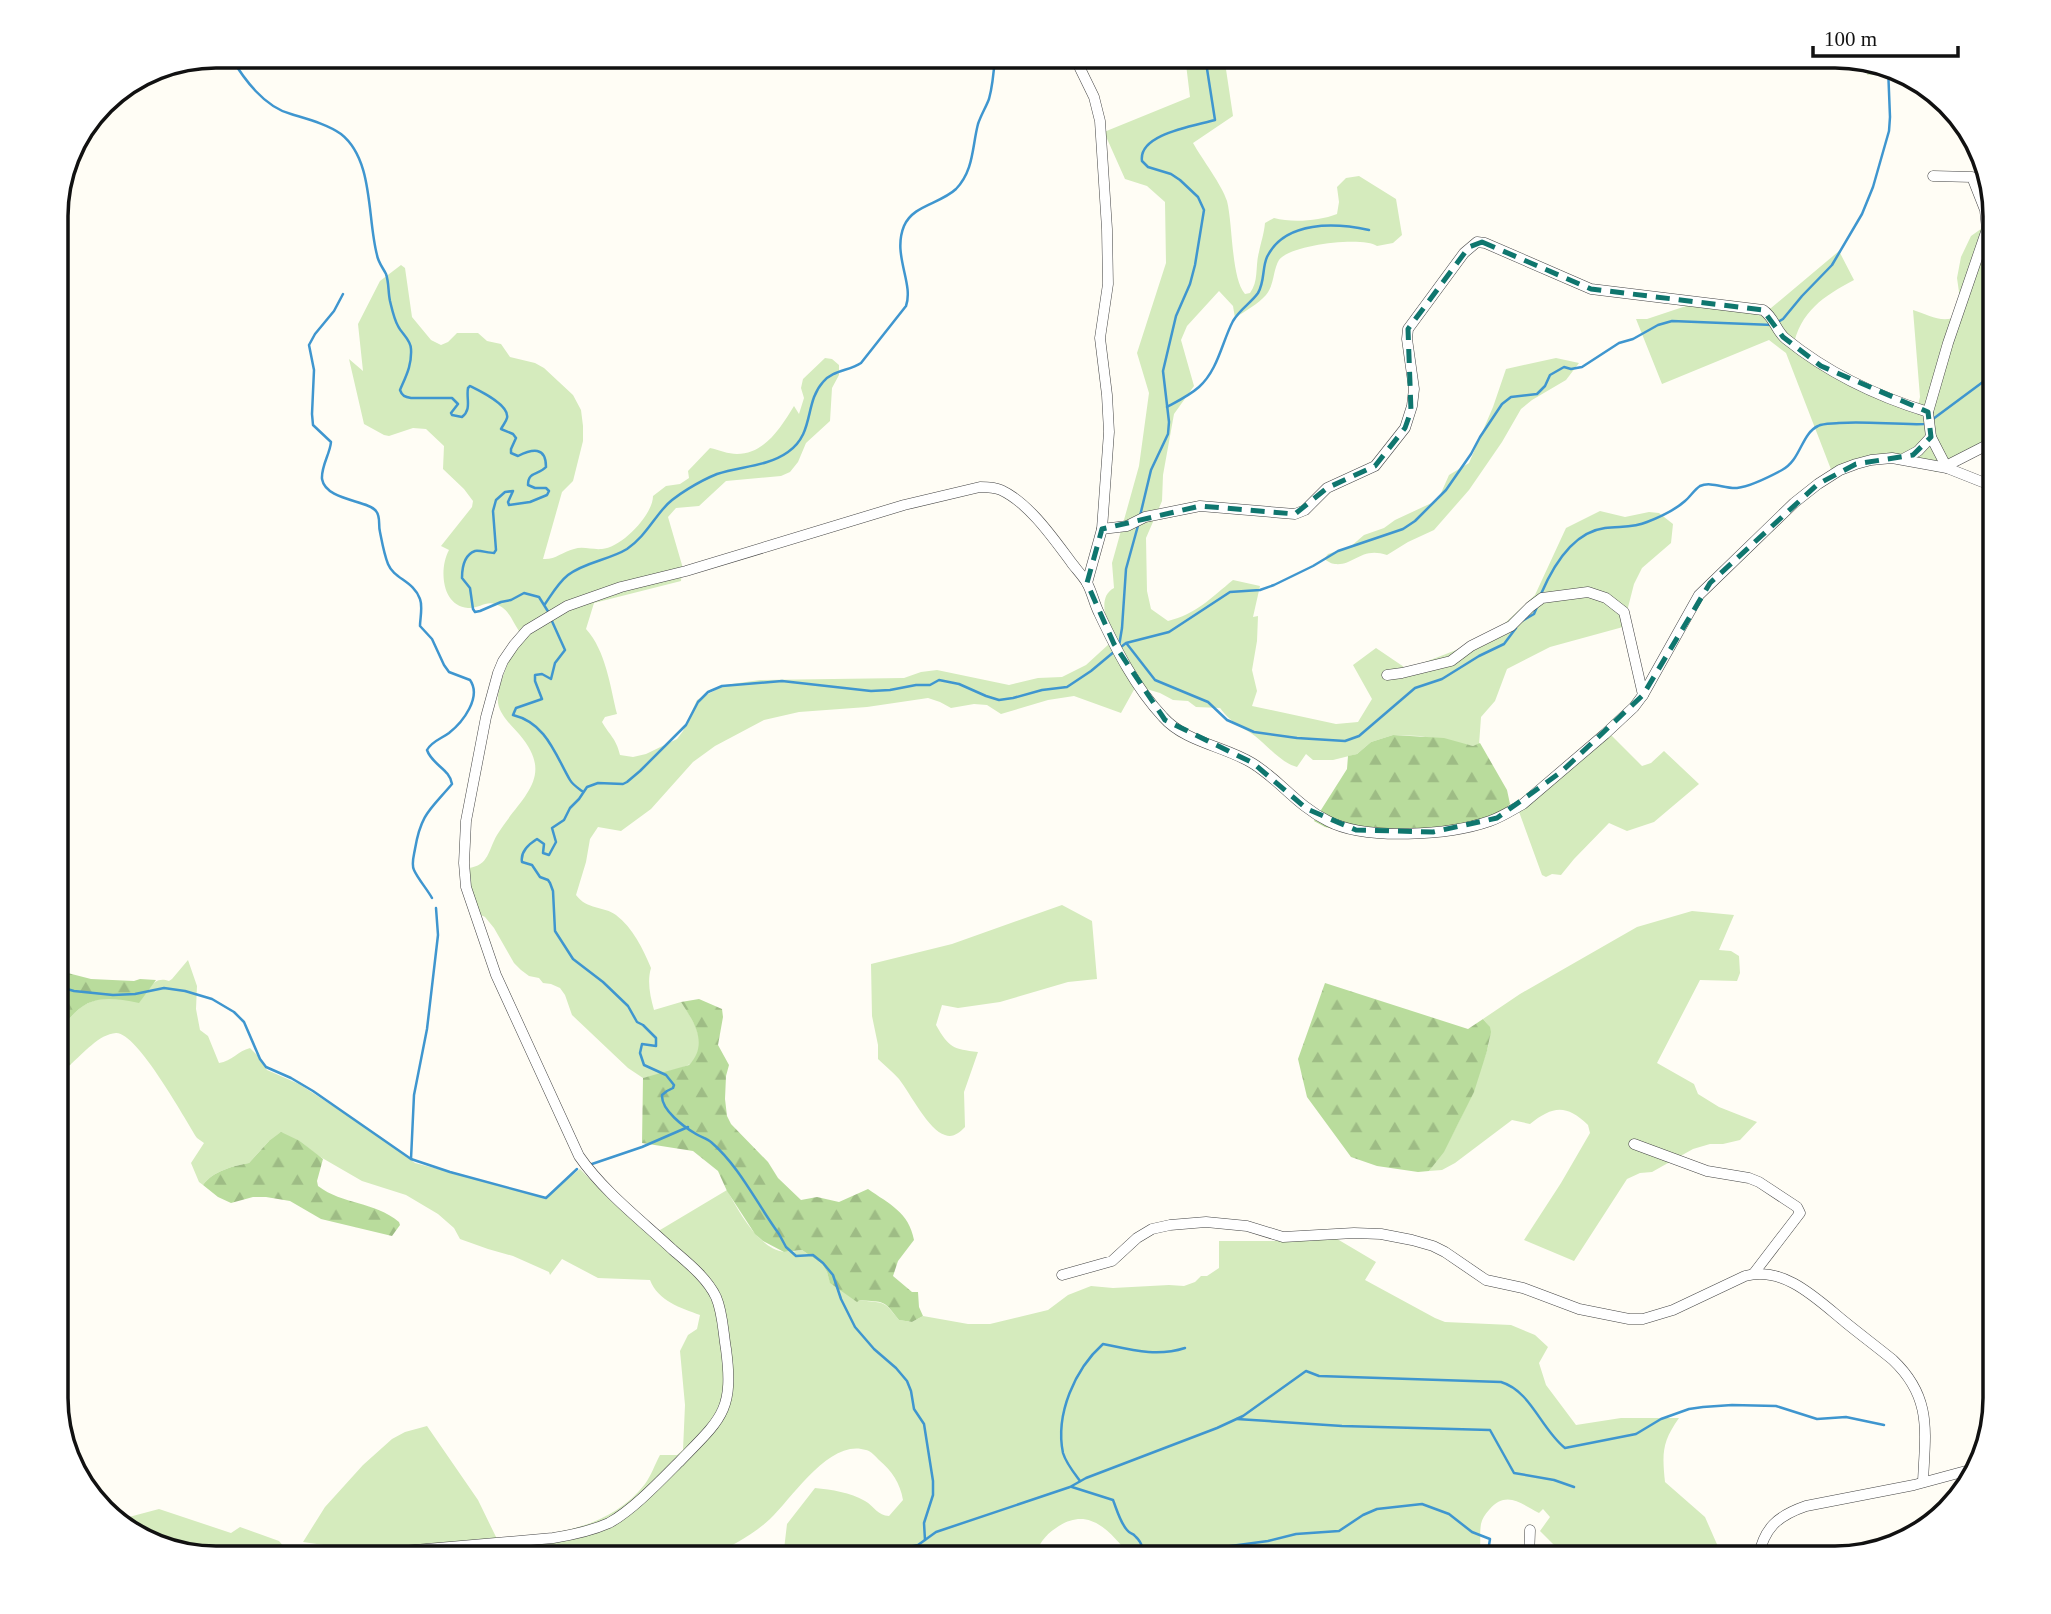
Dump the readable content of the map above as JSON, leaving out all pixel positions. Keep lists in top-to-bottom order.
{
  "scale_bar": "100 m"
}
